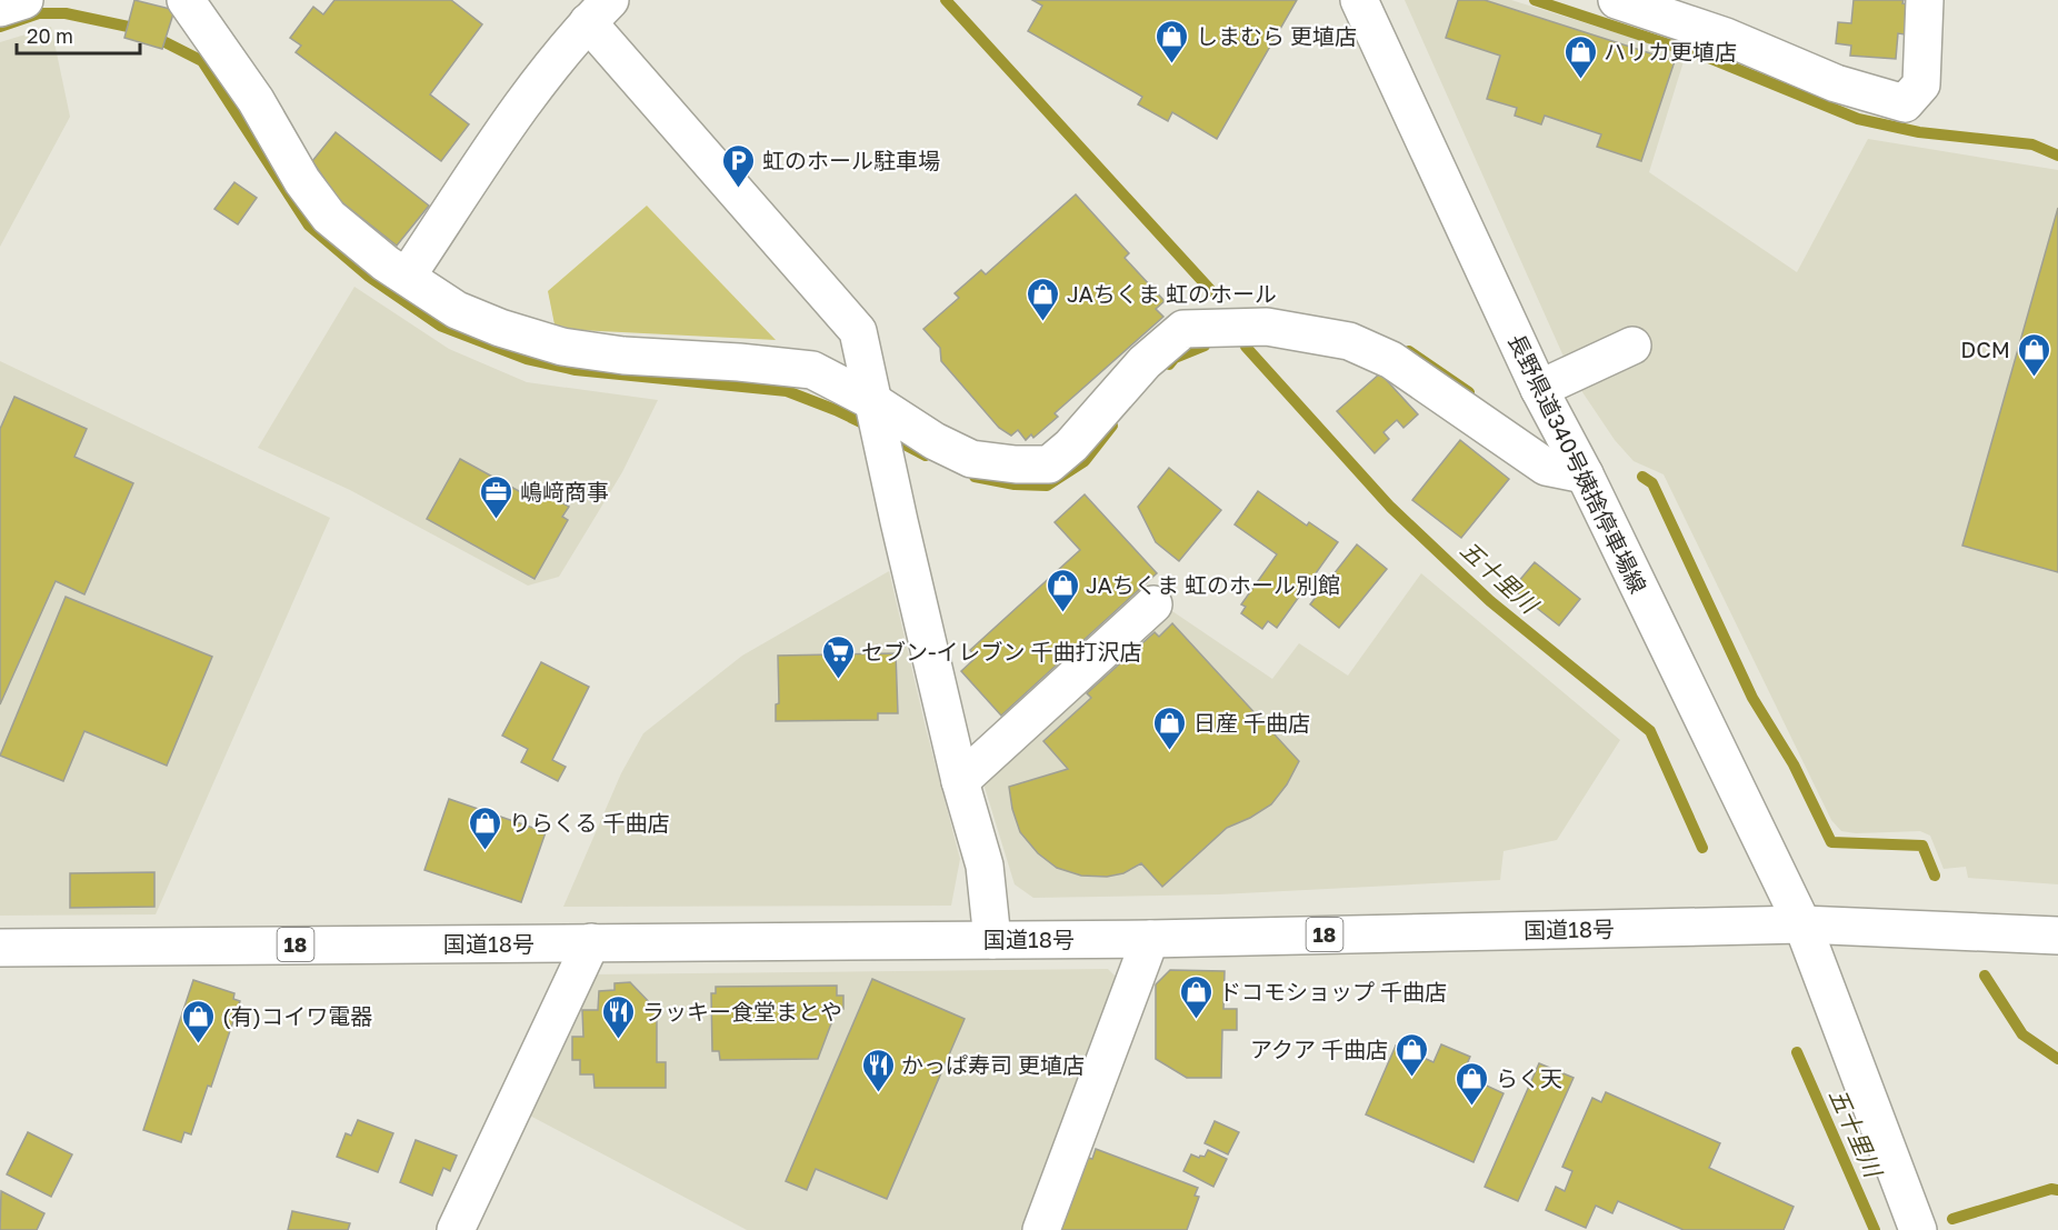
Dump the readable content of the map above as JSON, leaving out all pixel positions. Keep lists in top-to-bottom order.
{
  "streets": {
    "main road": ["長野県道340号姨捨停車場線", "国道18号", "18"]
  },
  "crossings": [
    ["長野県道340号姨捨停車場線", "国道18号"]
  ],
  "water": ["五十里川"],
  "places": {
    "shop": [
      "しまむら 更埴店",
      "ハリカ更埴店",
      "JAちくま 虹のホール",
      "DCM",
      "JAちくま 虹のホール別館",
      "日産 千曲店",
      "りらくる 千曲店",
      "ドコモショップ 千曲店",
      "(有)コイワ電器",
      "アクア 千曲店",
      "らく天"
    ],
    "parking": ["虹のホール駐車場"],
    "office": ["嶋﨑商事"],
    "supermarket": ["セブン-イレブン 千曲打沢店"],
    "restaurant": ["ラッキー食堂まとや", "かっぱ寿司 更埴店"]
  },
  "scale_bar": "20 m"
}
